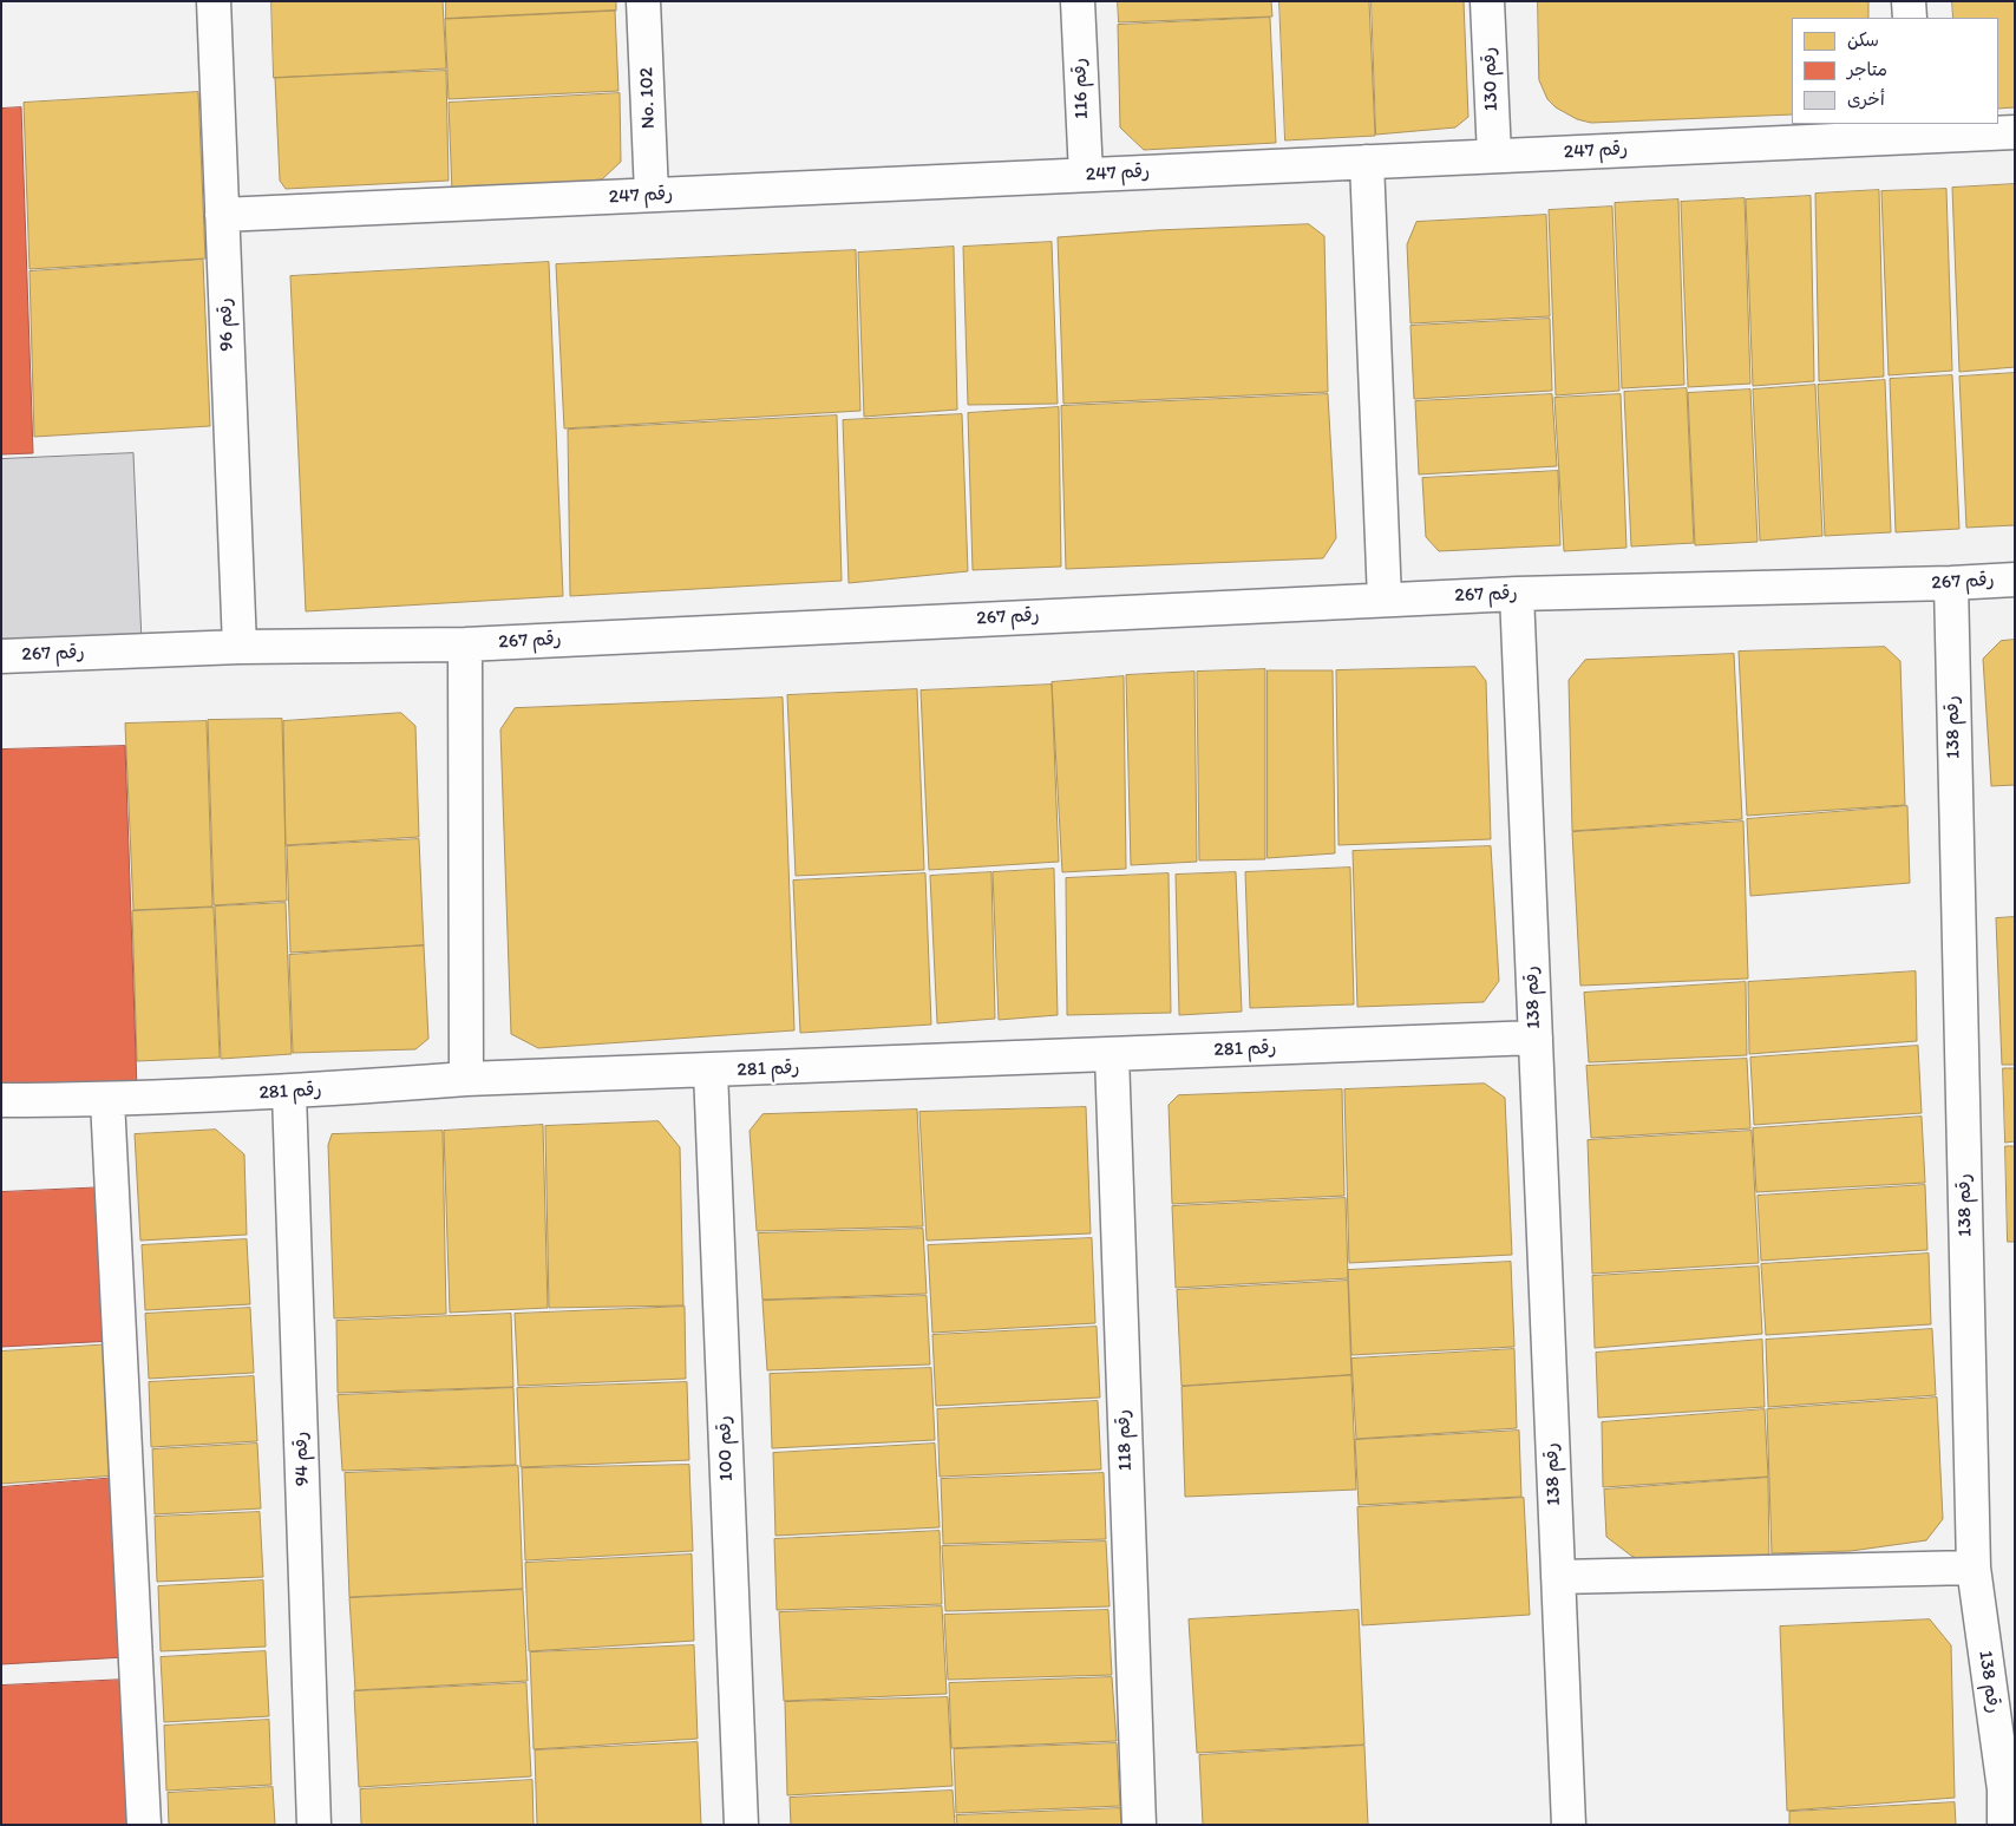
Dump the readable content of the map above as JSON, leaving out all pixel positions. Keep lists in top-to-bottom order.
{
  "streets": {
    "street": [
      "رقم 130",
      "رقم 116",
      "No. 102",
      "رقم 247",
      "رقم 96",
      "رقم 267",
      "رقم 138",
      "رقم 281",
      "رقم 118",
      "رقم 100",
      "رقم 94"
    ]
  },
  "crossings": [
    ["رقم 130", "رقم 247"],
    ["رقم 116", "رقم 247"],
    ["No. 102", "رقم 247"],
    ["رقم 247", "رقم 96"],
    ["رقم 96", "رقم 267"],
    ["رقم 267", "رقم 138"],
    ["رقم 138", "رقم 281"],
    ["رقم 281", "رقم 118"],
    ["رقم 281", "رقم 100"],
    ["رقم 281", "رقم 94"]
  ],
  "legend": ["سكن", "متاجر", "أخرى"]
}
